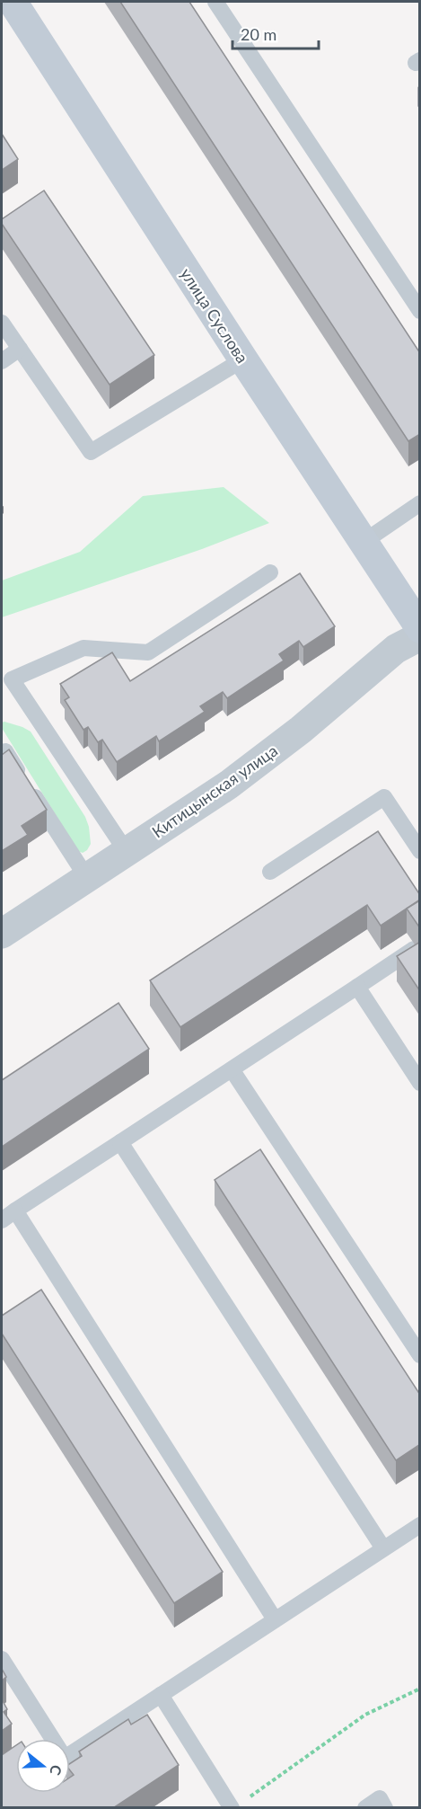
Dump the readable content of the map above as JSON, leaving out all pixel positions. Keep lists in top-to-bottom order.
{
  "streets": {
    "street": ["улица Суслова", "Китицынская улица"]
  },
  "scale_bar": "20 m",
  "north": "right"
}
